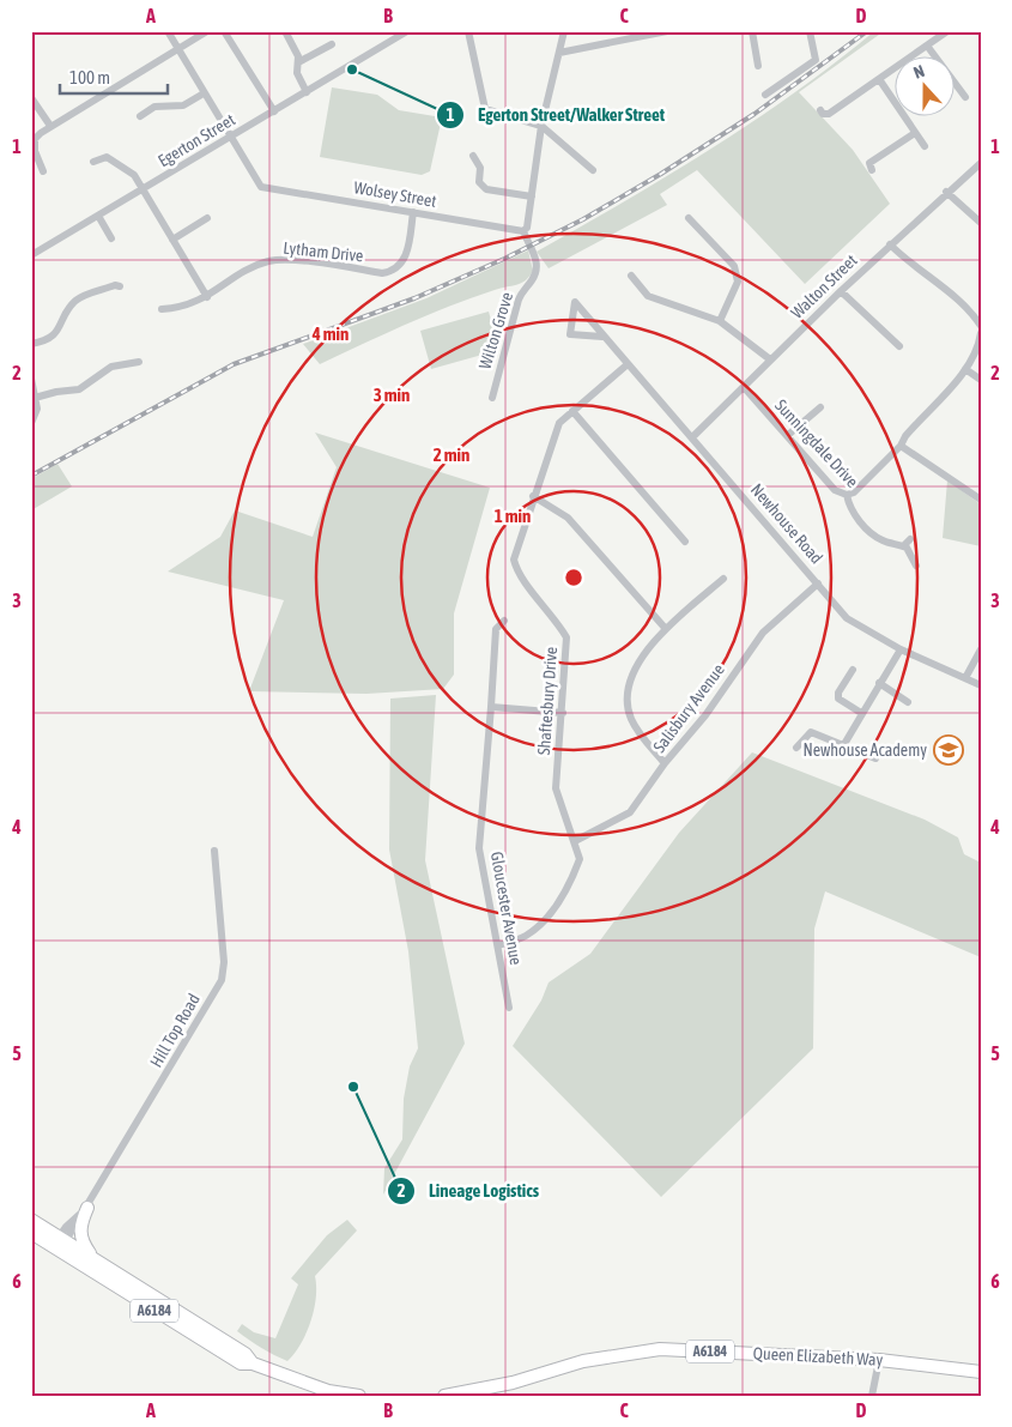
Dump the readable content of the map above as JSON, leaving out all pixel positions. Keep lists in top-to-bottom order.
{
  "streets": {
    "main road": ["A6184", "Queen Elizabeth Way"],
    "street": [
      "Egerton Street",
      "Wolsey Street",
      "Lytham Drive",
      "Walton Street",
      "Wilton Grove",
      "Sunningdale Drive",
      "Newhouse Road",
      "Shaftesbury Drive",
      "Salisbury Avenue",
      "Gloucester Avenue",
      "Hill Top Road"
    ]
  },
  "crossings": [
    ["Egerton Street", "Wolsey Street"],
    ["Wolsey Street", "Lytham Drive"],
    ["Wolsey Street", "Wilton Grove"],
    ["Walton Street", "Sunningdale Drive"],
    ["Walton Street", "Newhouse Road"],
    ["Newhouse Road", "Shaftesbury Drive"],
    ["Newhouse Road", "Salisbury Avenue"],
    ["Shaftesbury Drive", "Salisbury Avenue"],
    ["Shaftesbury Drive", "Gloucester Avenue"],
    ["Hill Top Road", "A6184"]
  ],
  "places": {
    "other": ["Egerton Street/Walker Street", "Lineage Logistics"],
    "school or university": ["Newhouse Academy"]
  },
  "scale_bar": "100 m",
  "north": "top",
  "grid": {
    "columns": [
      "A",
      "B",
      "C",
      "D"
    ],
    "rows": [
      "1",
      "2",
      "3",
      "4",
      "5",
      "6"
    ]
  },
  "rings": [
    "4 min",
    "3 min",
    "2 min",
    "1 min"
  ]
}
